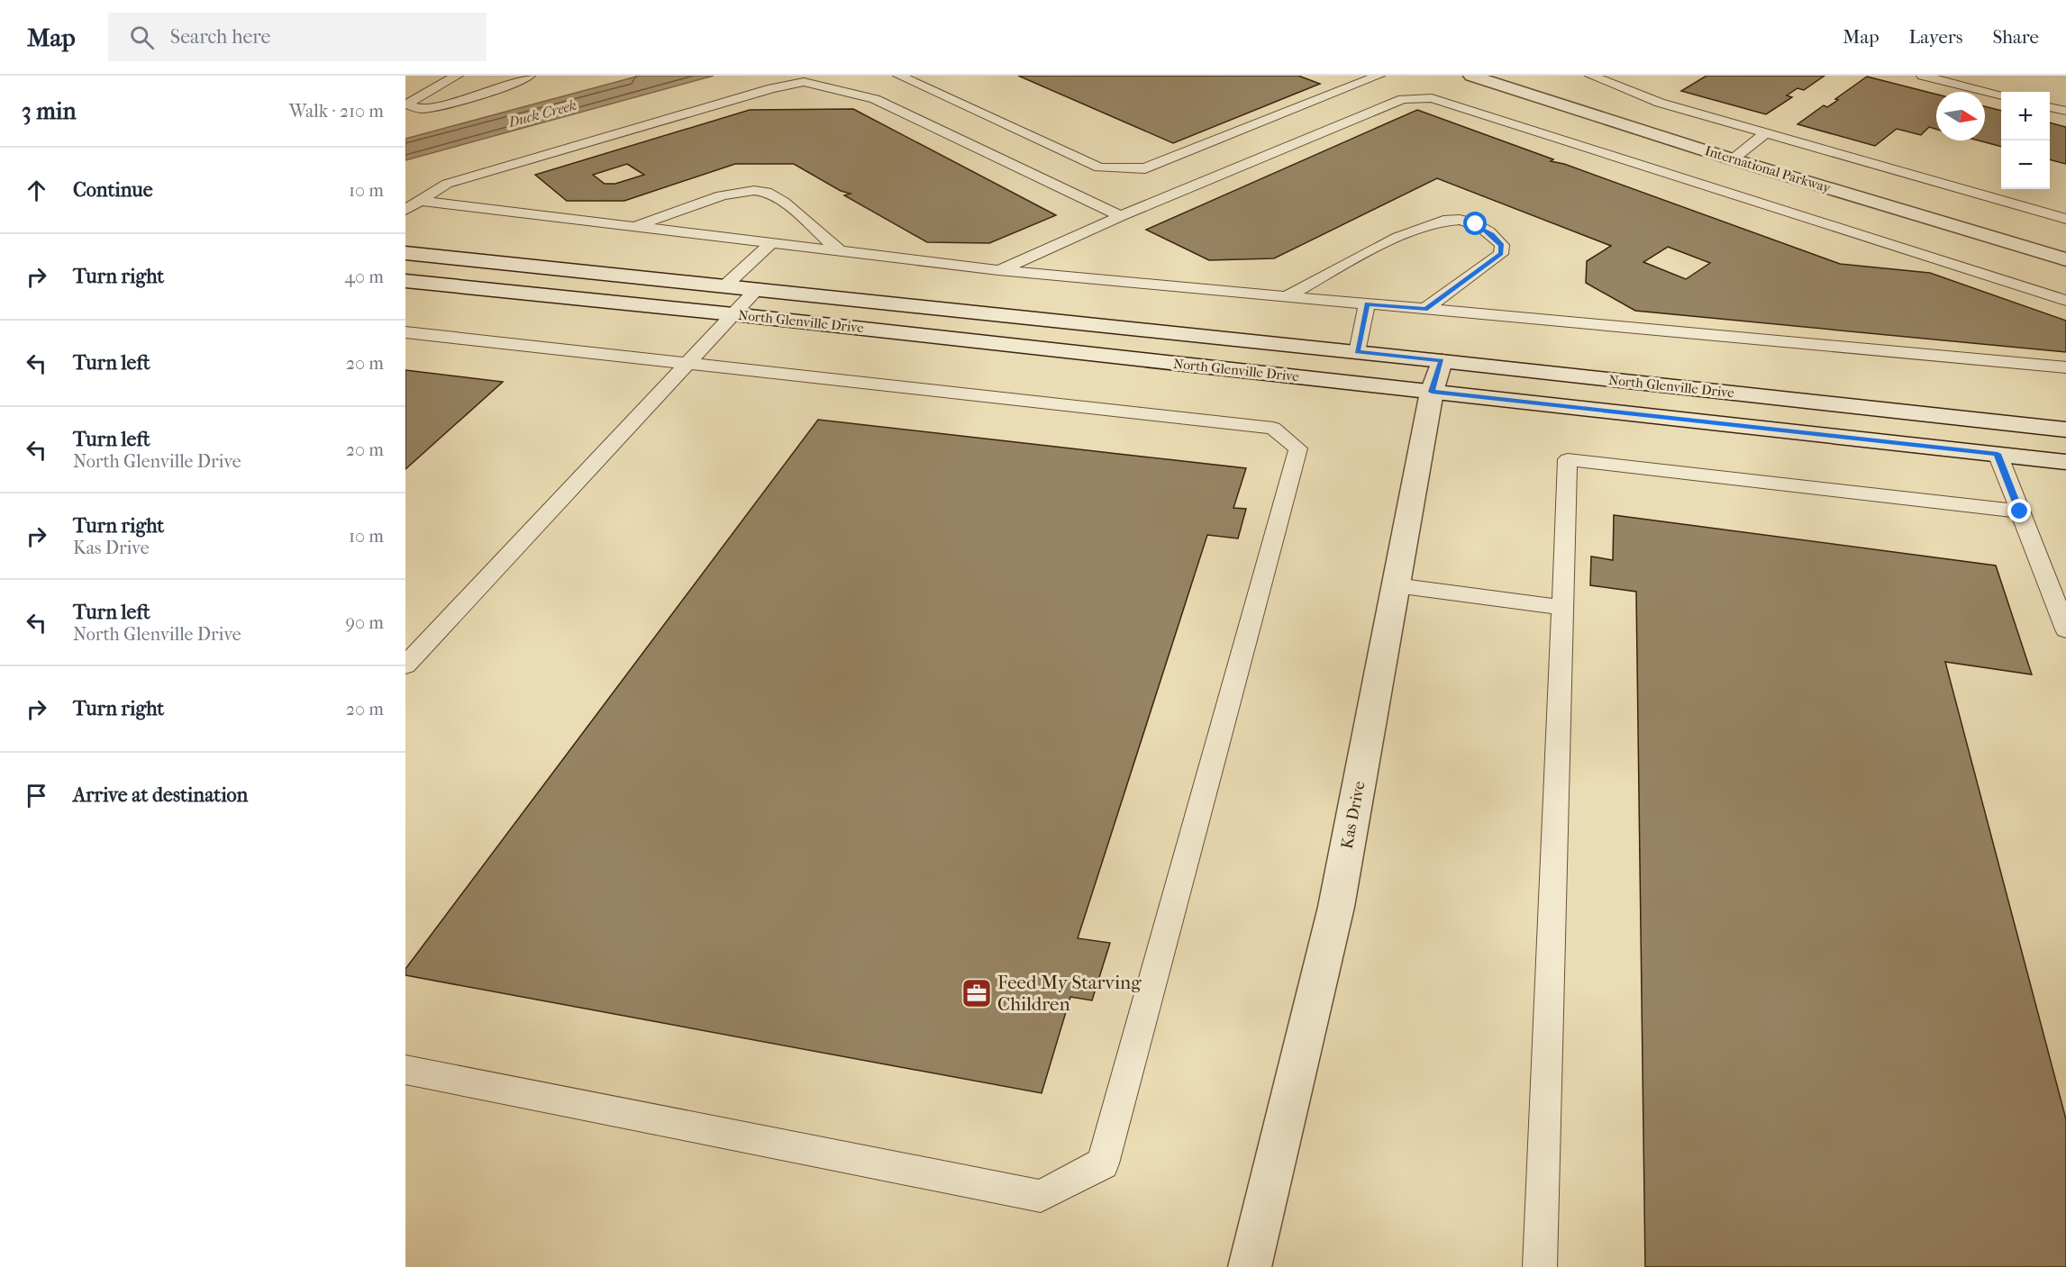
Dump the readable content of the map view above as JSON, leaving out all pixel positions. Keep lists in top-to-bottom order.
{
  "streets": {
    "street": ["International Parkway", "North Glenville Drive", "Kas Drive"]
  },
  "crossings": [
    ["North Glenville Drive", "Kas Drive"]
  ],
  "water": ["Duck Creek"],
  "places": {
    "office": ["Feed My Starving Children"]
  },
  "north": "right",
  "page": {
    "header": "Map",
    "search": "Search here",
    "nav": ["Map", "Layers", "Share"],
    "heading": ["3 min", "Walk · 210 m"],
    "map_buttons": ["+", "−"],
    "list": [
      ["Continue", "10 m"],
      ["Turn right", "40 m"],
      ["Turn left", "20 m"],
      ["Turn left", "North Glenville Drive", "20 m"],
      ["Turn right", "Kas Drive", "10 m"],
      ["Turn left", "North Glenville Drive", "90 m"],
      ["Turn right", "20 m"],
      "Arrive at destination"
    ]
  }
}
